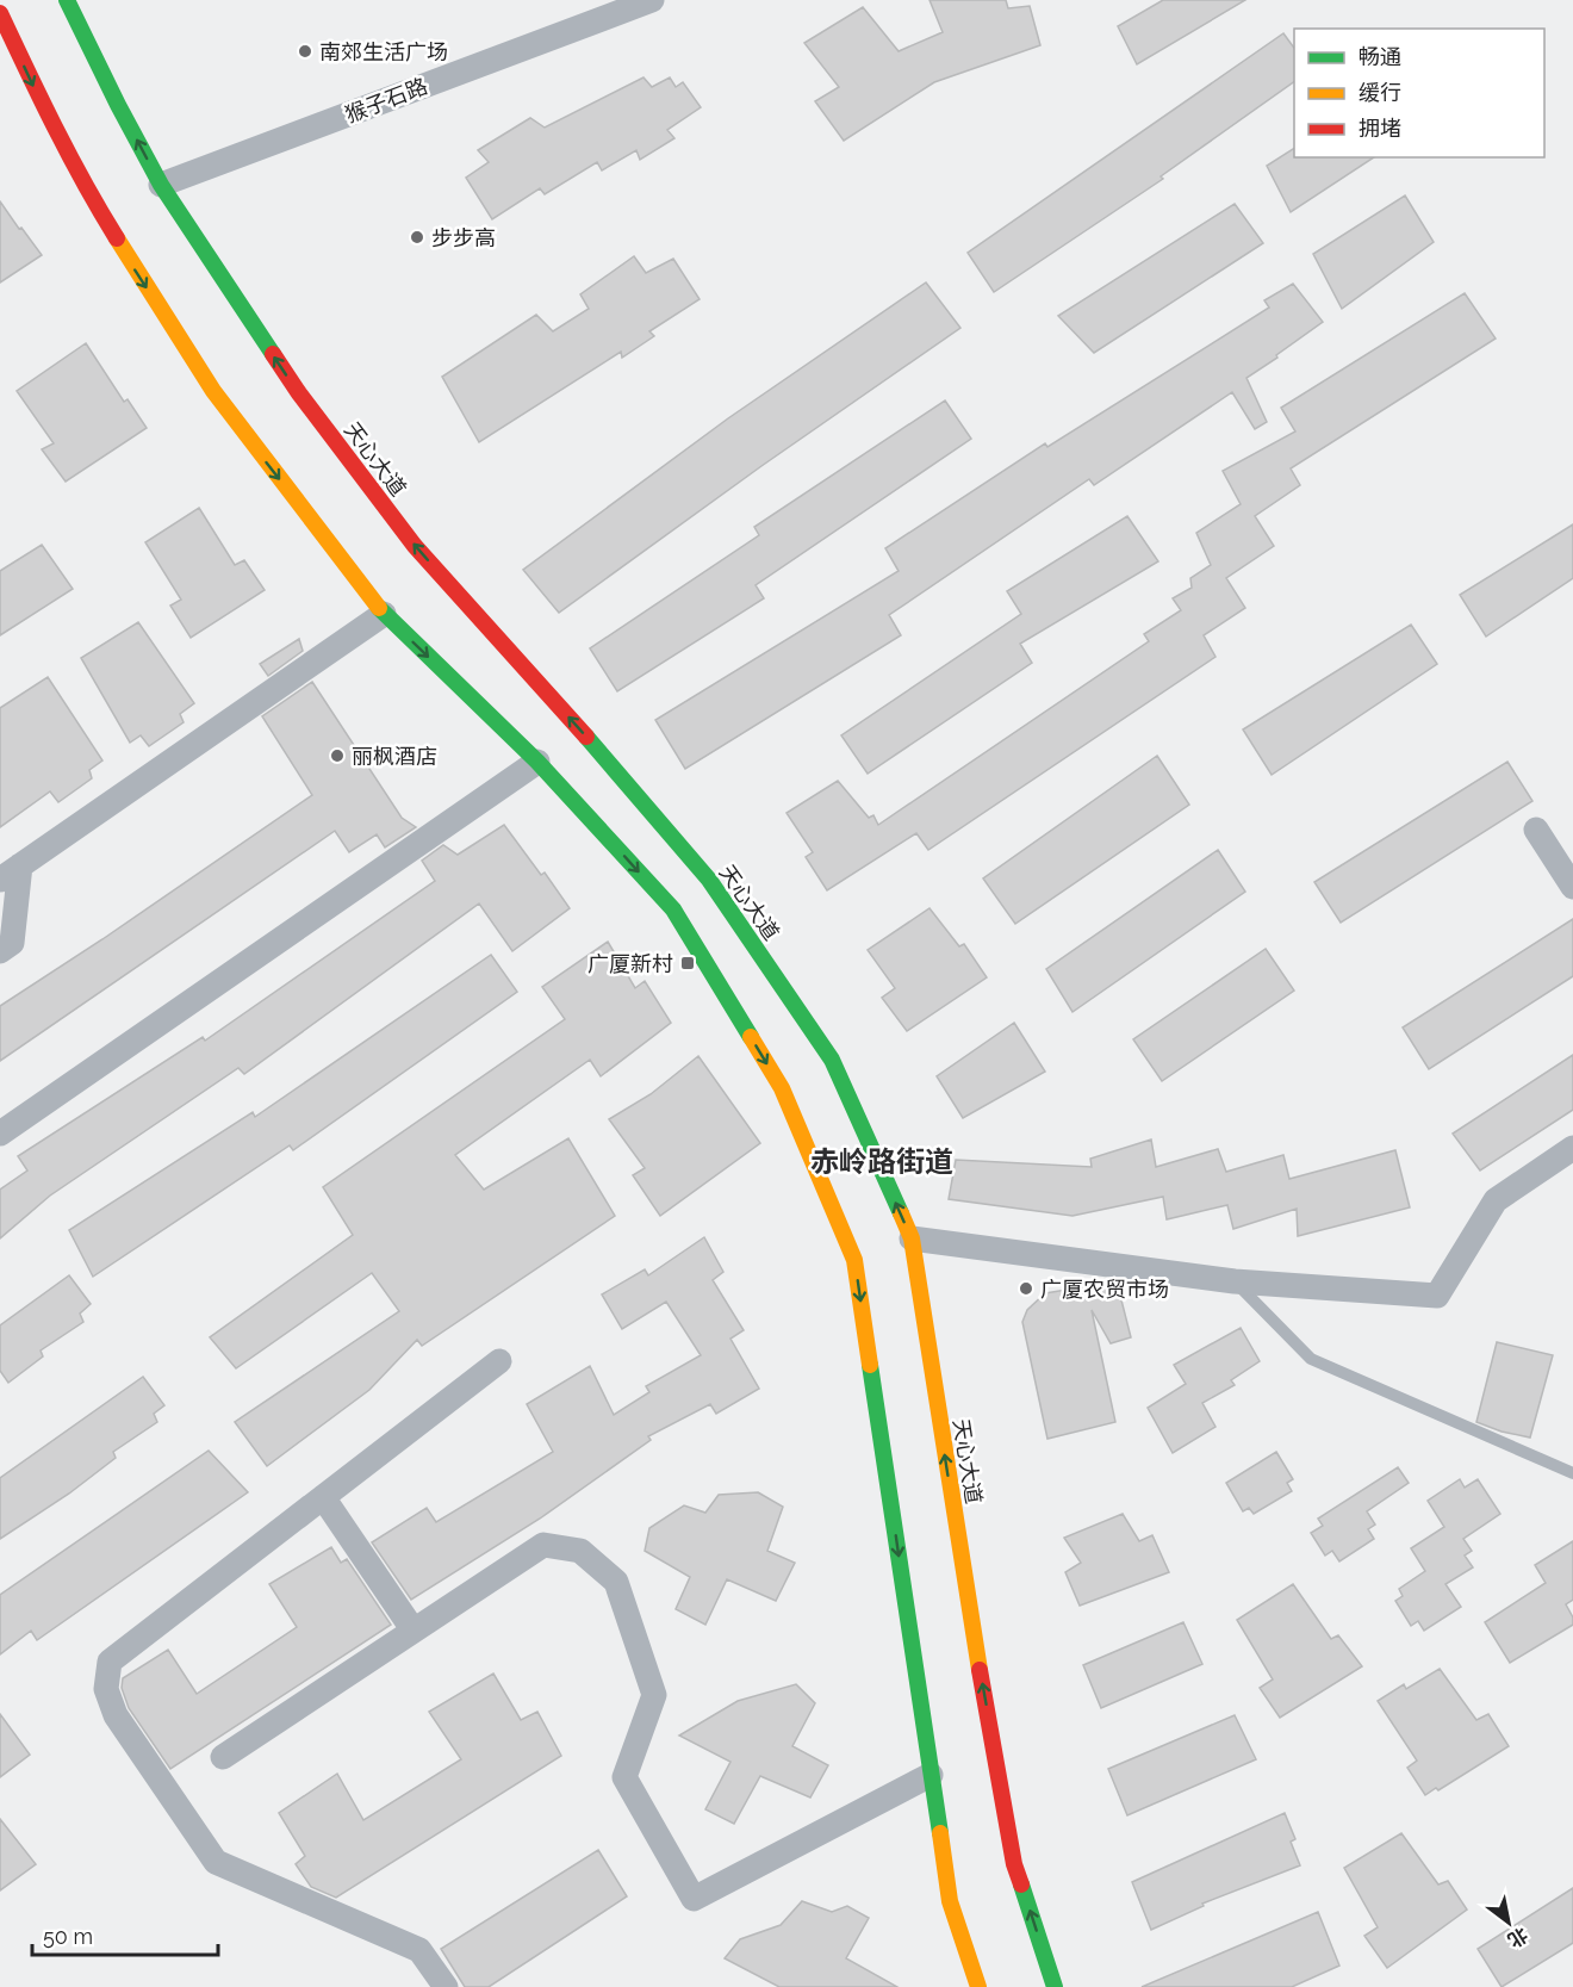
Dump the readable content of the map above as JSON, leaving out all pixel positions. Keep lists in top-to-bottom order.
{
  "streets": {
    "main road": ["天心大道"],
    "street": ["猴子石路"]
  },
  "crossings": [
    ["猴子石路", "天心大道"]
  ],
  "districts": ["赤岭路街道"],
  "places": {
    "other": [
      "南郊生活广场",
      "步步高",
      "丽枫酒店",
      "广厦农贸市场"
    ],
    "transit": ["广厦新村"]
  },
  "legend": ["畅通", "缓行", "拥堵"],
  "scale_bar": "50 m",
  "north": "bottom right"
}
